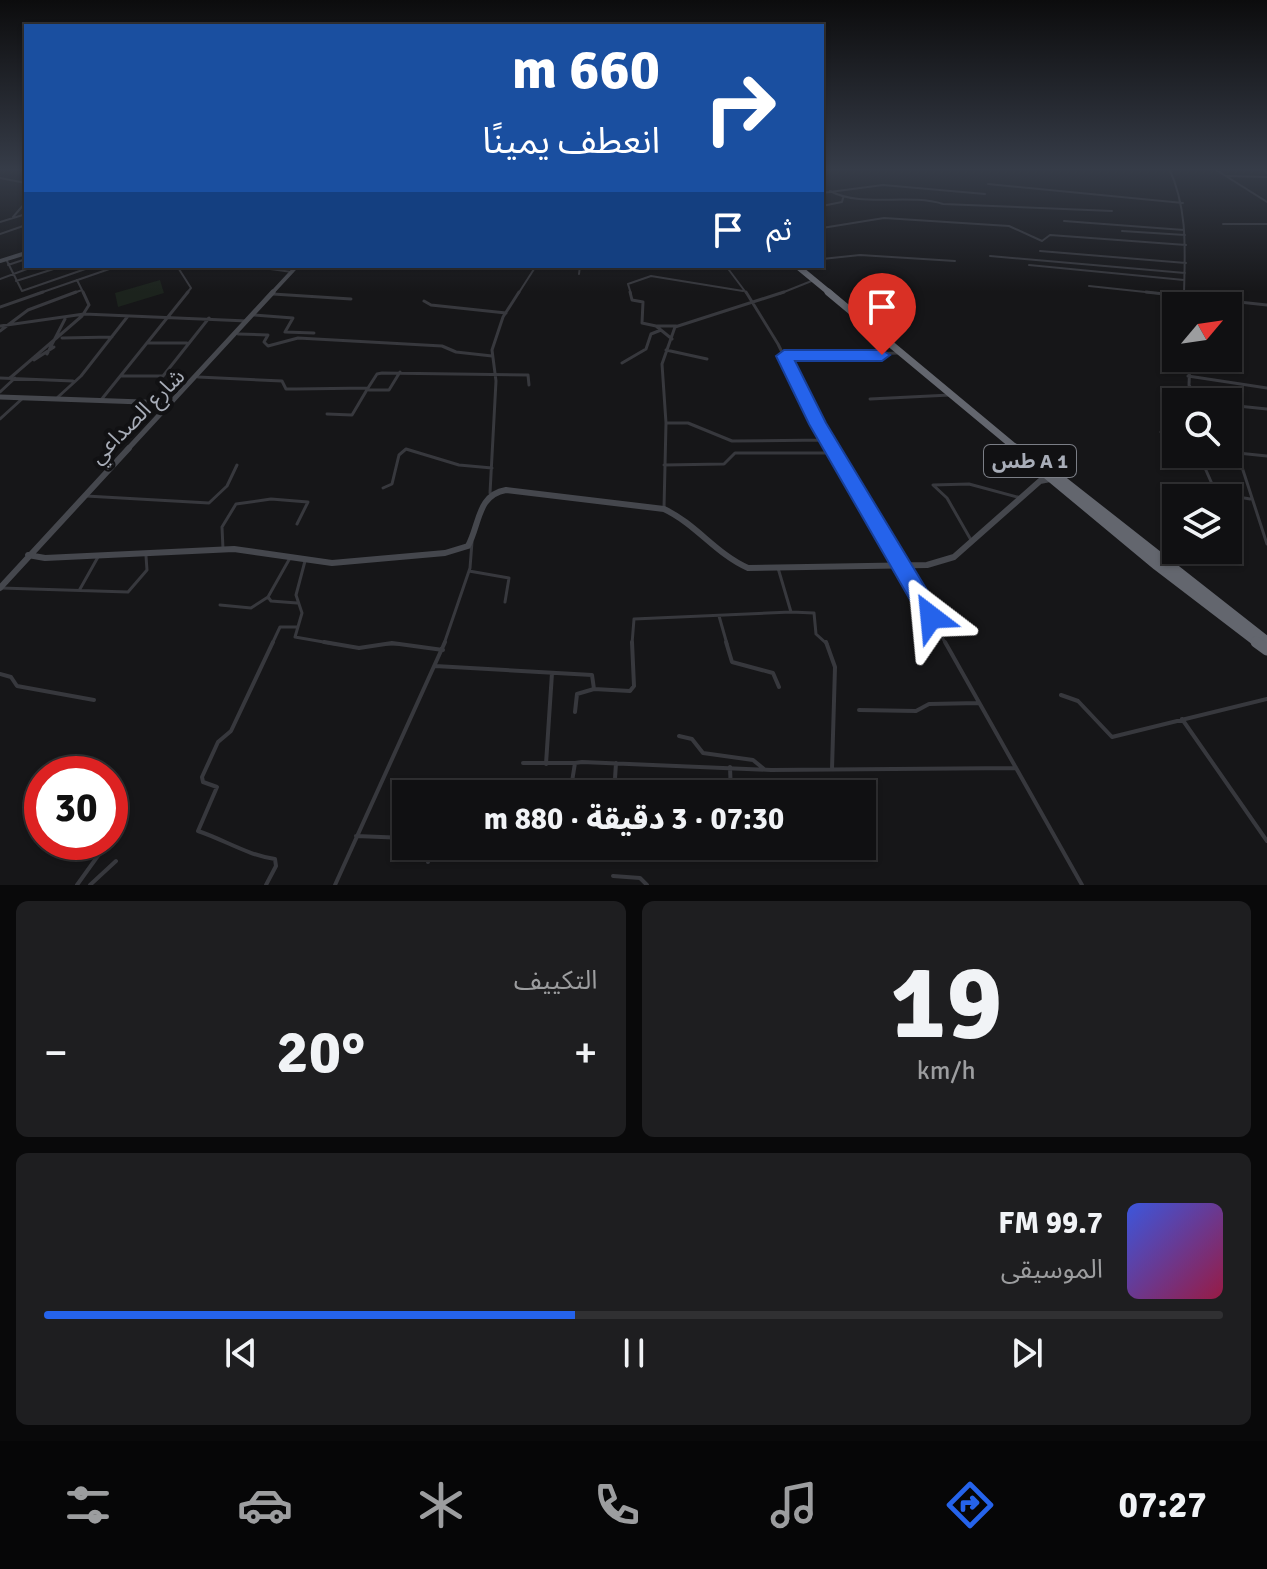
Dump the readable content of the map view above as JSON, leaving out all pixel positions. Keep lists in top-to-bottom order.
{
  "streets": {
    "highway": ["طس A 1"],
    "street": ["شارع الصداعي"]
  },
  "north": "top right",
  "page": {
    "turn": ["660 m", "انعطف يمينًا"],
    "then": "ثم",
    "limit": "30",
    "trip": "07:30 · 3 دقيقة · 880 m",
    "tile": [
      ["19", "km/h"],
      "التكييف"
    ],
    "heat": ["−", "20°", "+"],
    "song": ["99.7 FM", "الموسيقى"],
    "tabs": "07:27"
  }
}
